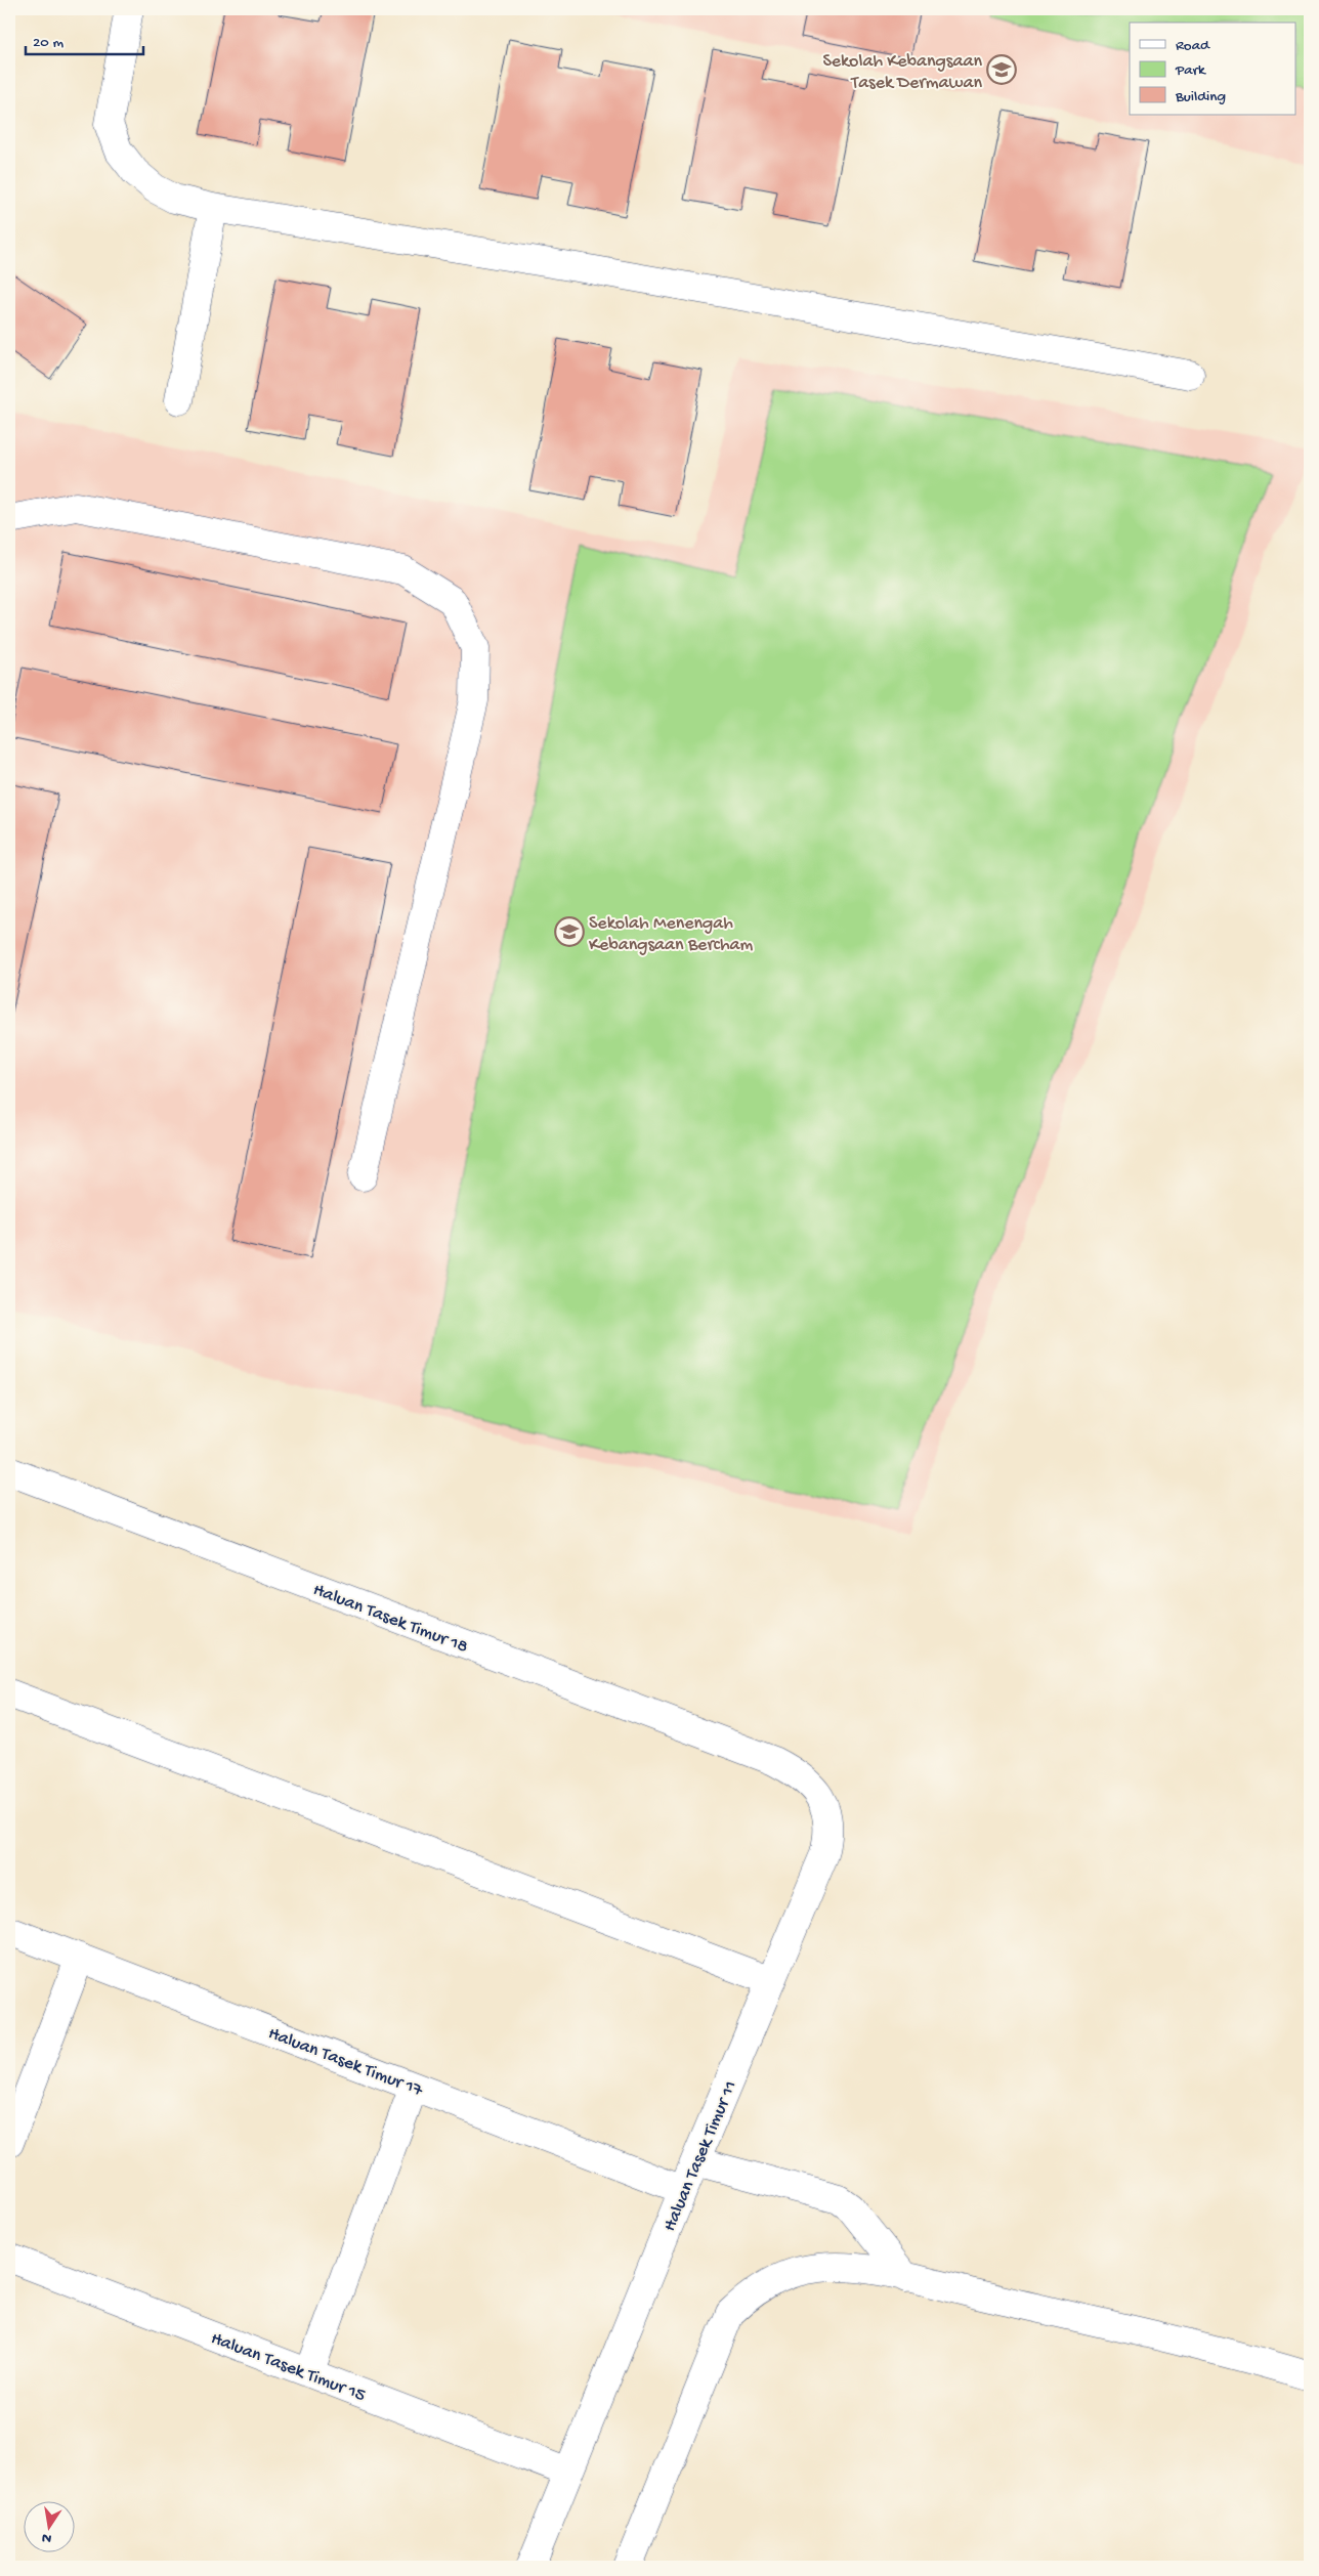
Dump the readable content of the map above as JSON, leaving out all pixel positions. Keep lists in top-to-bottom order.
{
  "streets": {
    "street": [
      "Haluan Tasek Timur 18",
      "Haluan Tasek Timur 17",
      "Haluan Tasek Timur 11",
      "Haluan Tasek Timur 15"
    ]
  },
  "crossings": [
    ["Haluan Tasek Timur 18", "Haluan Tasek Timur 11"],
    ["Haluan Tasek Timur 17", "Haluan Tasek Timur 11"],
    ["Haluan Tasek Timur 11", "Haluan Tasek Timur 15"]
  ],
  "places": {
    "school or university": ["Sekolah Kebangsaan Tasek Dermawan", "Sekolah Menengah Kebangsaan Bercham"]
  },
  "legend": ["Road", "Park", "Building"],
  "scale_bar": "20 m",
  "north": "bottom"
}
